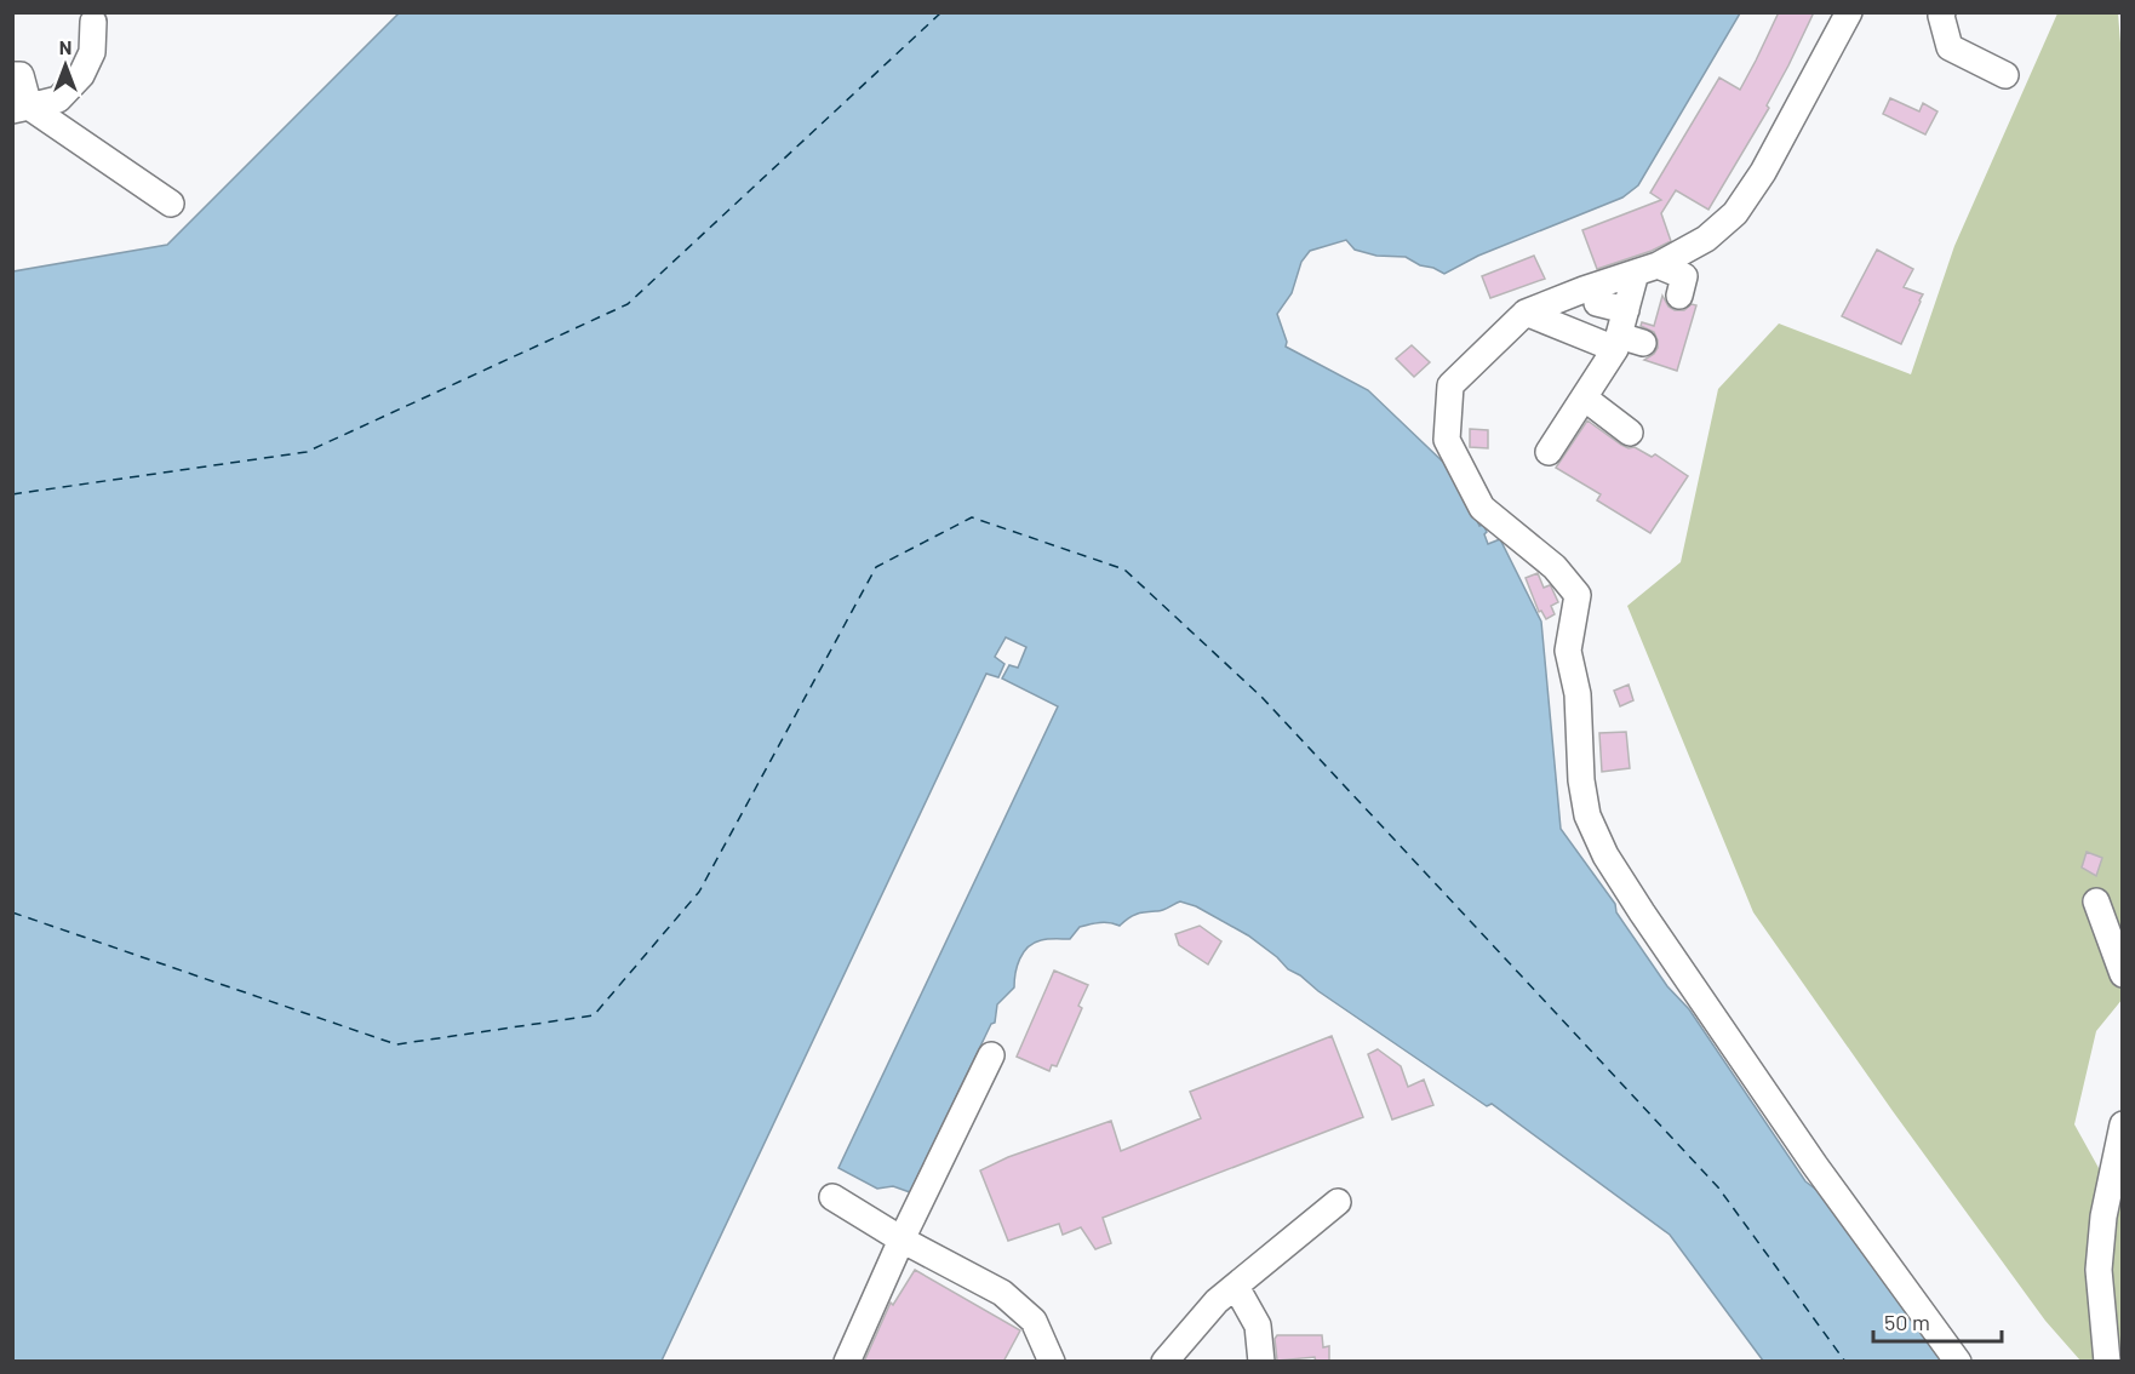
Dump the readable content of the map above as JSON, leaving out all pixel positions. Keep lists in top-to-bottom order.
{
  "scale_bar": "50 m",
  "north": "top"
}
